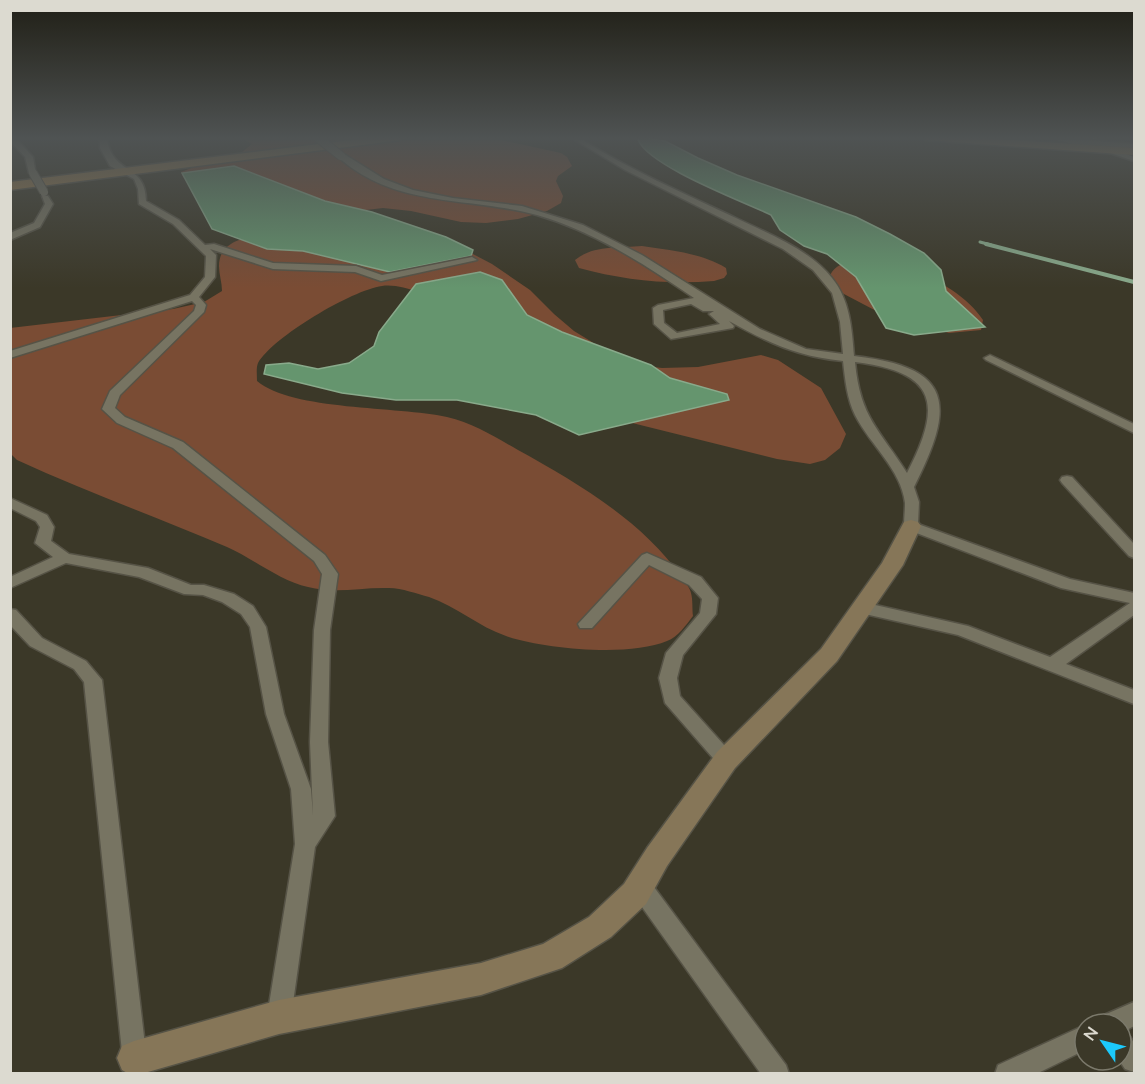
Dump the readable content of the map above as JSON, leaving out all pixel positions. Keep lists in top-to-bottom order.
{
  "north": "top left"
}
